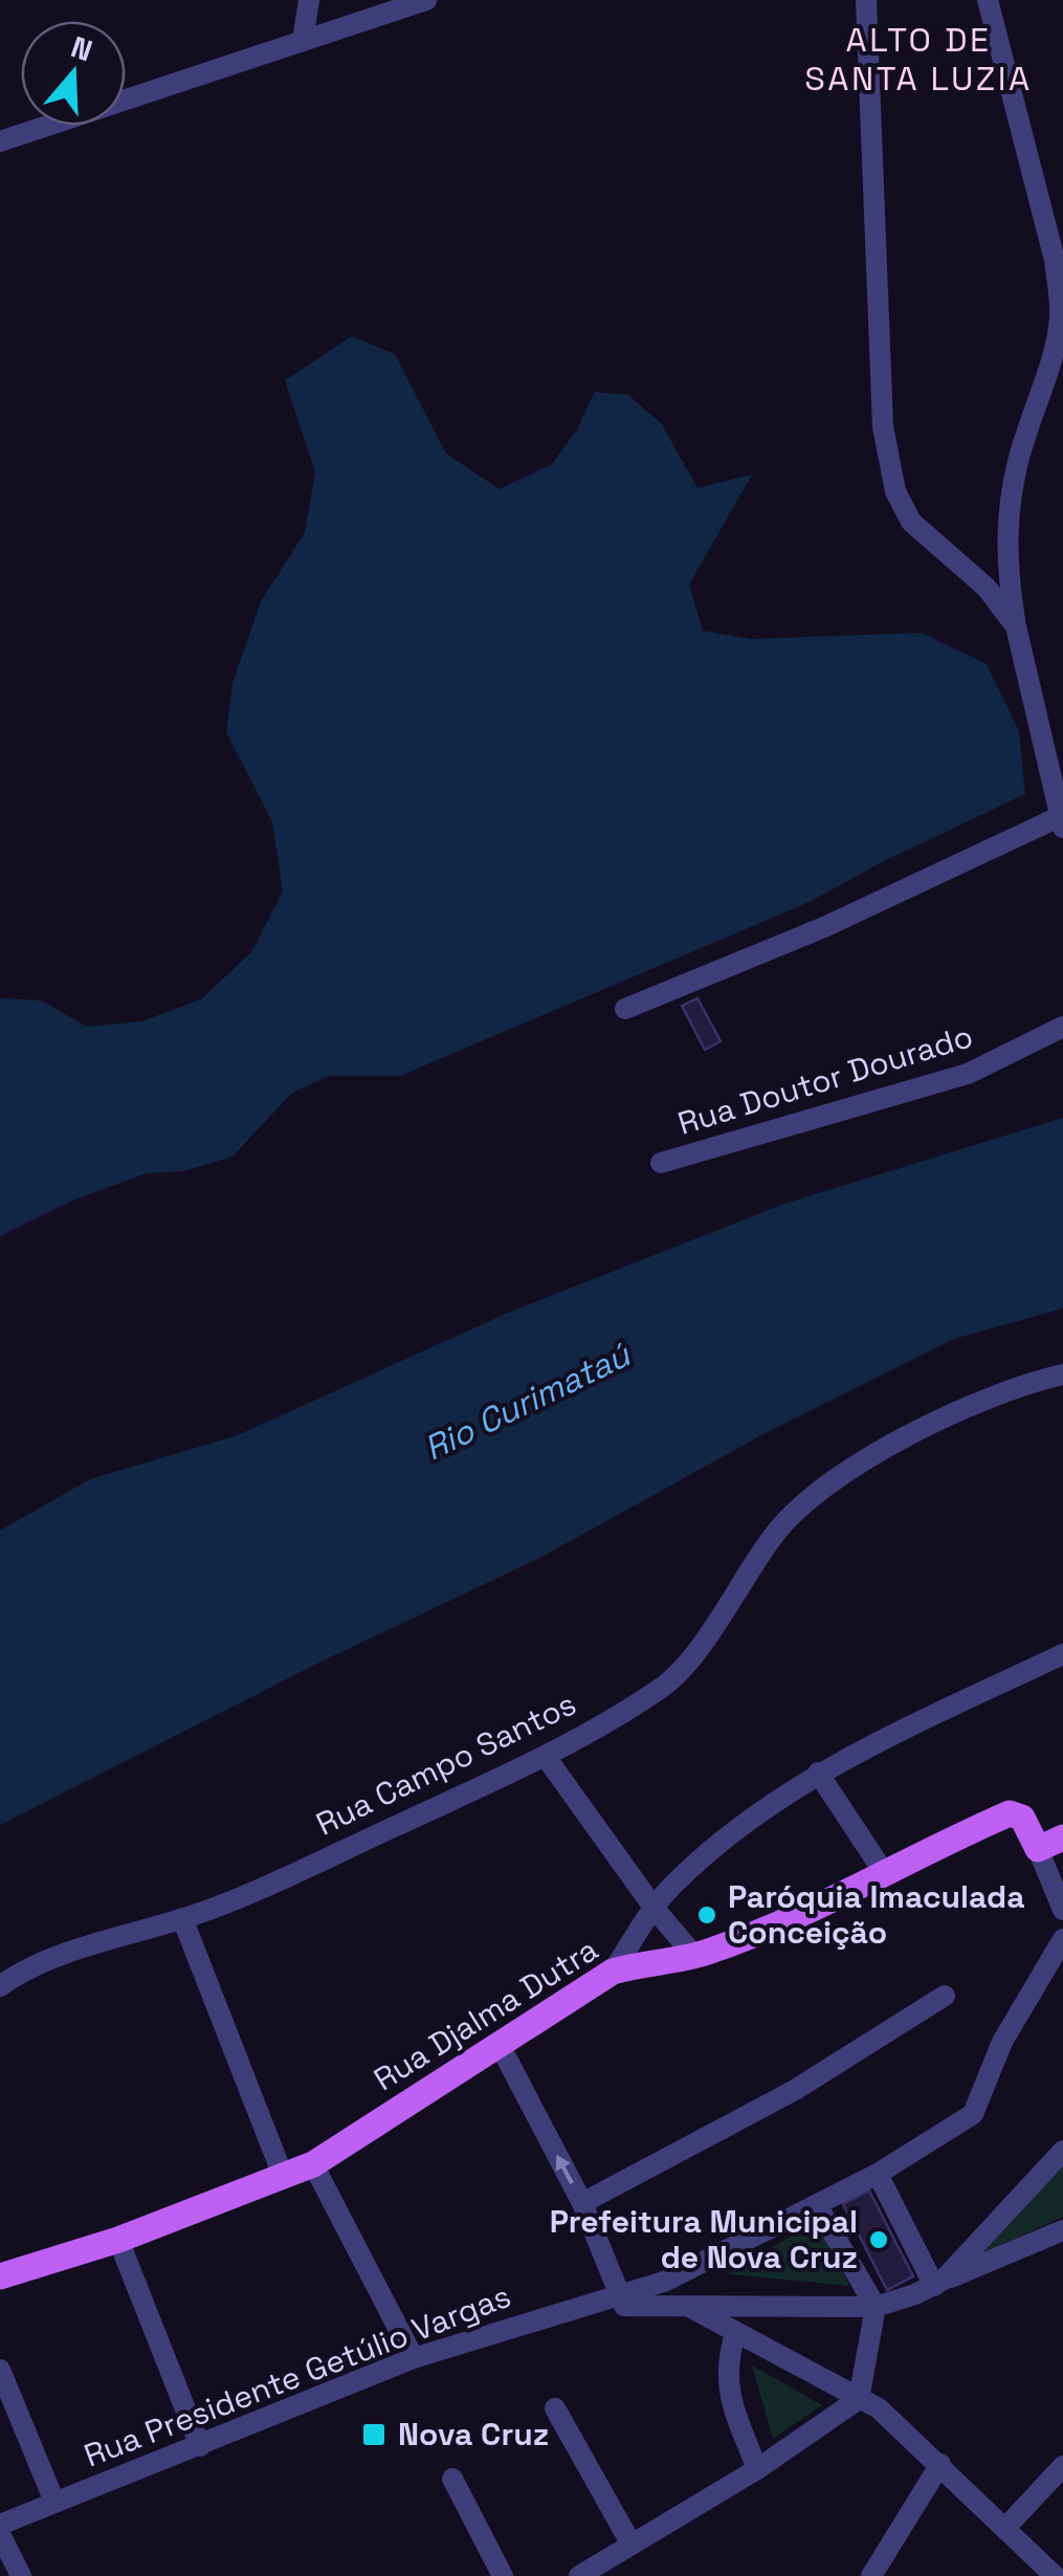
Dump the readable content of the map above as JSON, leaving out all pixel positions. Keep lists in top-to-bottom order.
{
  "streets": {
    "main road": ["Rua Djalma Dutra"],
    "street": ["Rua Doutor Dourado", "Rua Campo Santos", "Rua Presidente Getúlio Vargas"]
  },
  "districts": ["ALTO DE SANTA LUZIA"],
  "water": ["Rio Curimataú"],
  "places": {
    "other": ["Paróquia Imaculada Conceição", "Prefeitura Municipal de Nova Cruz"],
    "transit": ["Nova Cruz"]
  },
  "north": "top"
}
